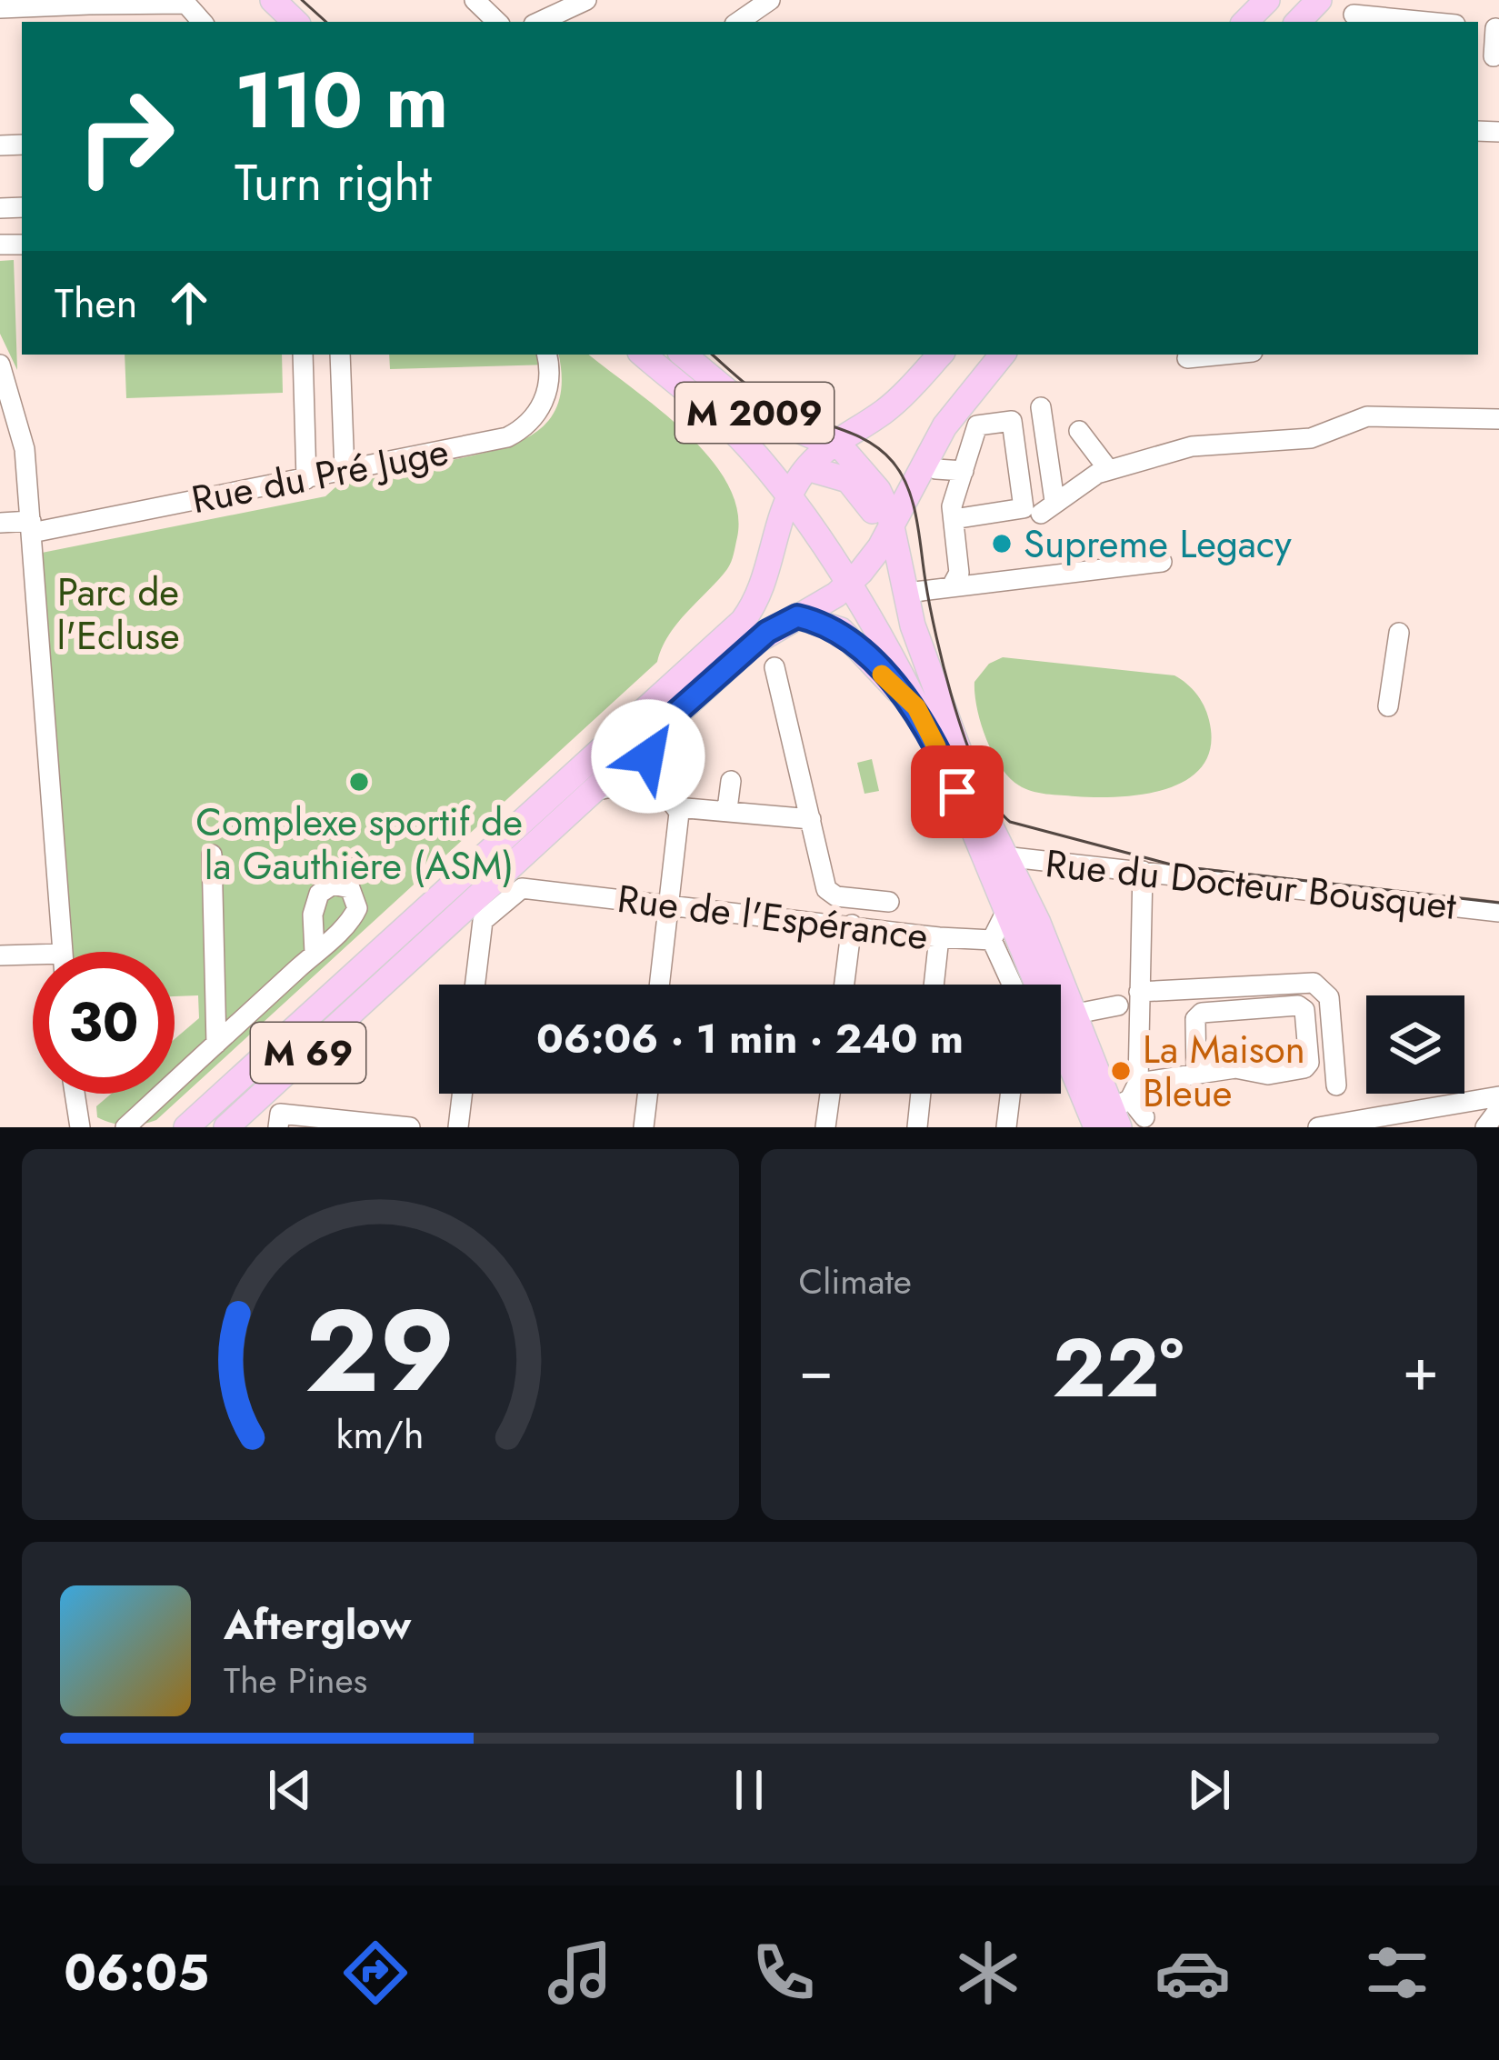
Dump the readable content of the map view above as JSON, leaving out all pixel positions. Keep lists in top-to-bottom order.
{
  "streets": {
    "main road": ["M 2009", "M 69"],
    "street": ["Rue du Pré Juge", "Rue du Docteur Bousquet", "Rue de l'Espérance"]
  },
  "crossings": [
    ["M 2009", "Rue du Docteur Bousquet"],
    ["M 2009", "M 69"]
  ],
  "parks": ["Parc de l'Ecluse"],
  "places": ["Supreme Legacy", "Complexe sportif de la Gauthière (ASM)", "La Maison Bleue"],
  "page": {
    "turn": ["110 m", "Turn right"],
    "then": "Then",
    "limit": "30",
    "trip": "06:06 · 1 min · 240 m",
    "tile": "Climate",
    "heat": ["−", "22°", "+"],
    "song": ["Afterglow", "The Pines"],
    "tabs": "06:05",
    "gauge": ["29", "km/h"]
  }
}
